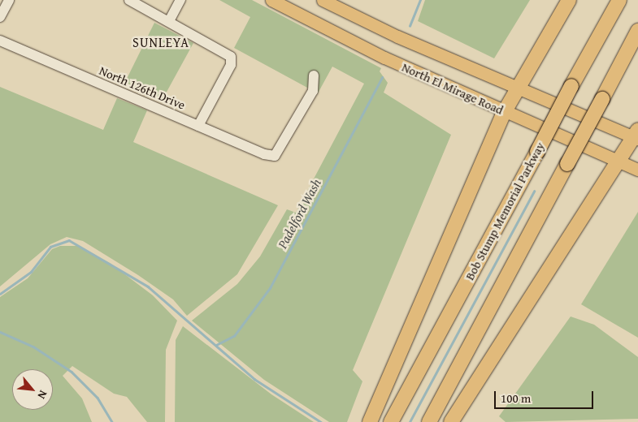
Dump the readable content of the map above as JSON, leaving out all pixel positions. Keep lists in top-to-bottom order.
{
  "streets": {
    "highway": ["Bob Stump Memorial Parkway"],
    "main road": ["North El Mirage Road"],
    "street": ["North 126th Drive"]
  },
  "districts": ["SUNLEYA"],
  "water": ["Padelford Wash"],
  "scale_bar": "100 m",
  "north": "bottom right"
}
